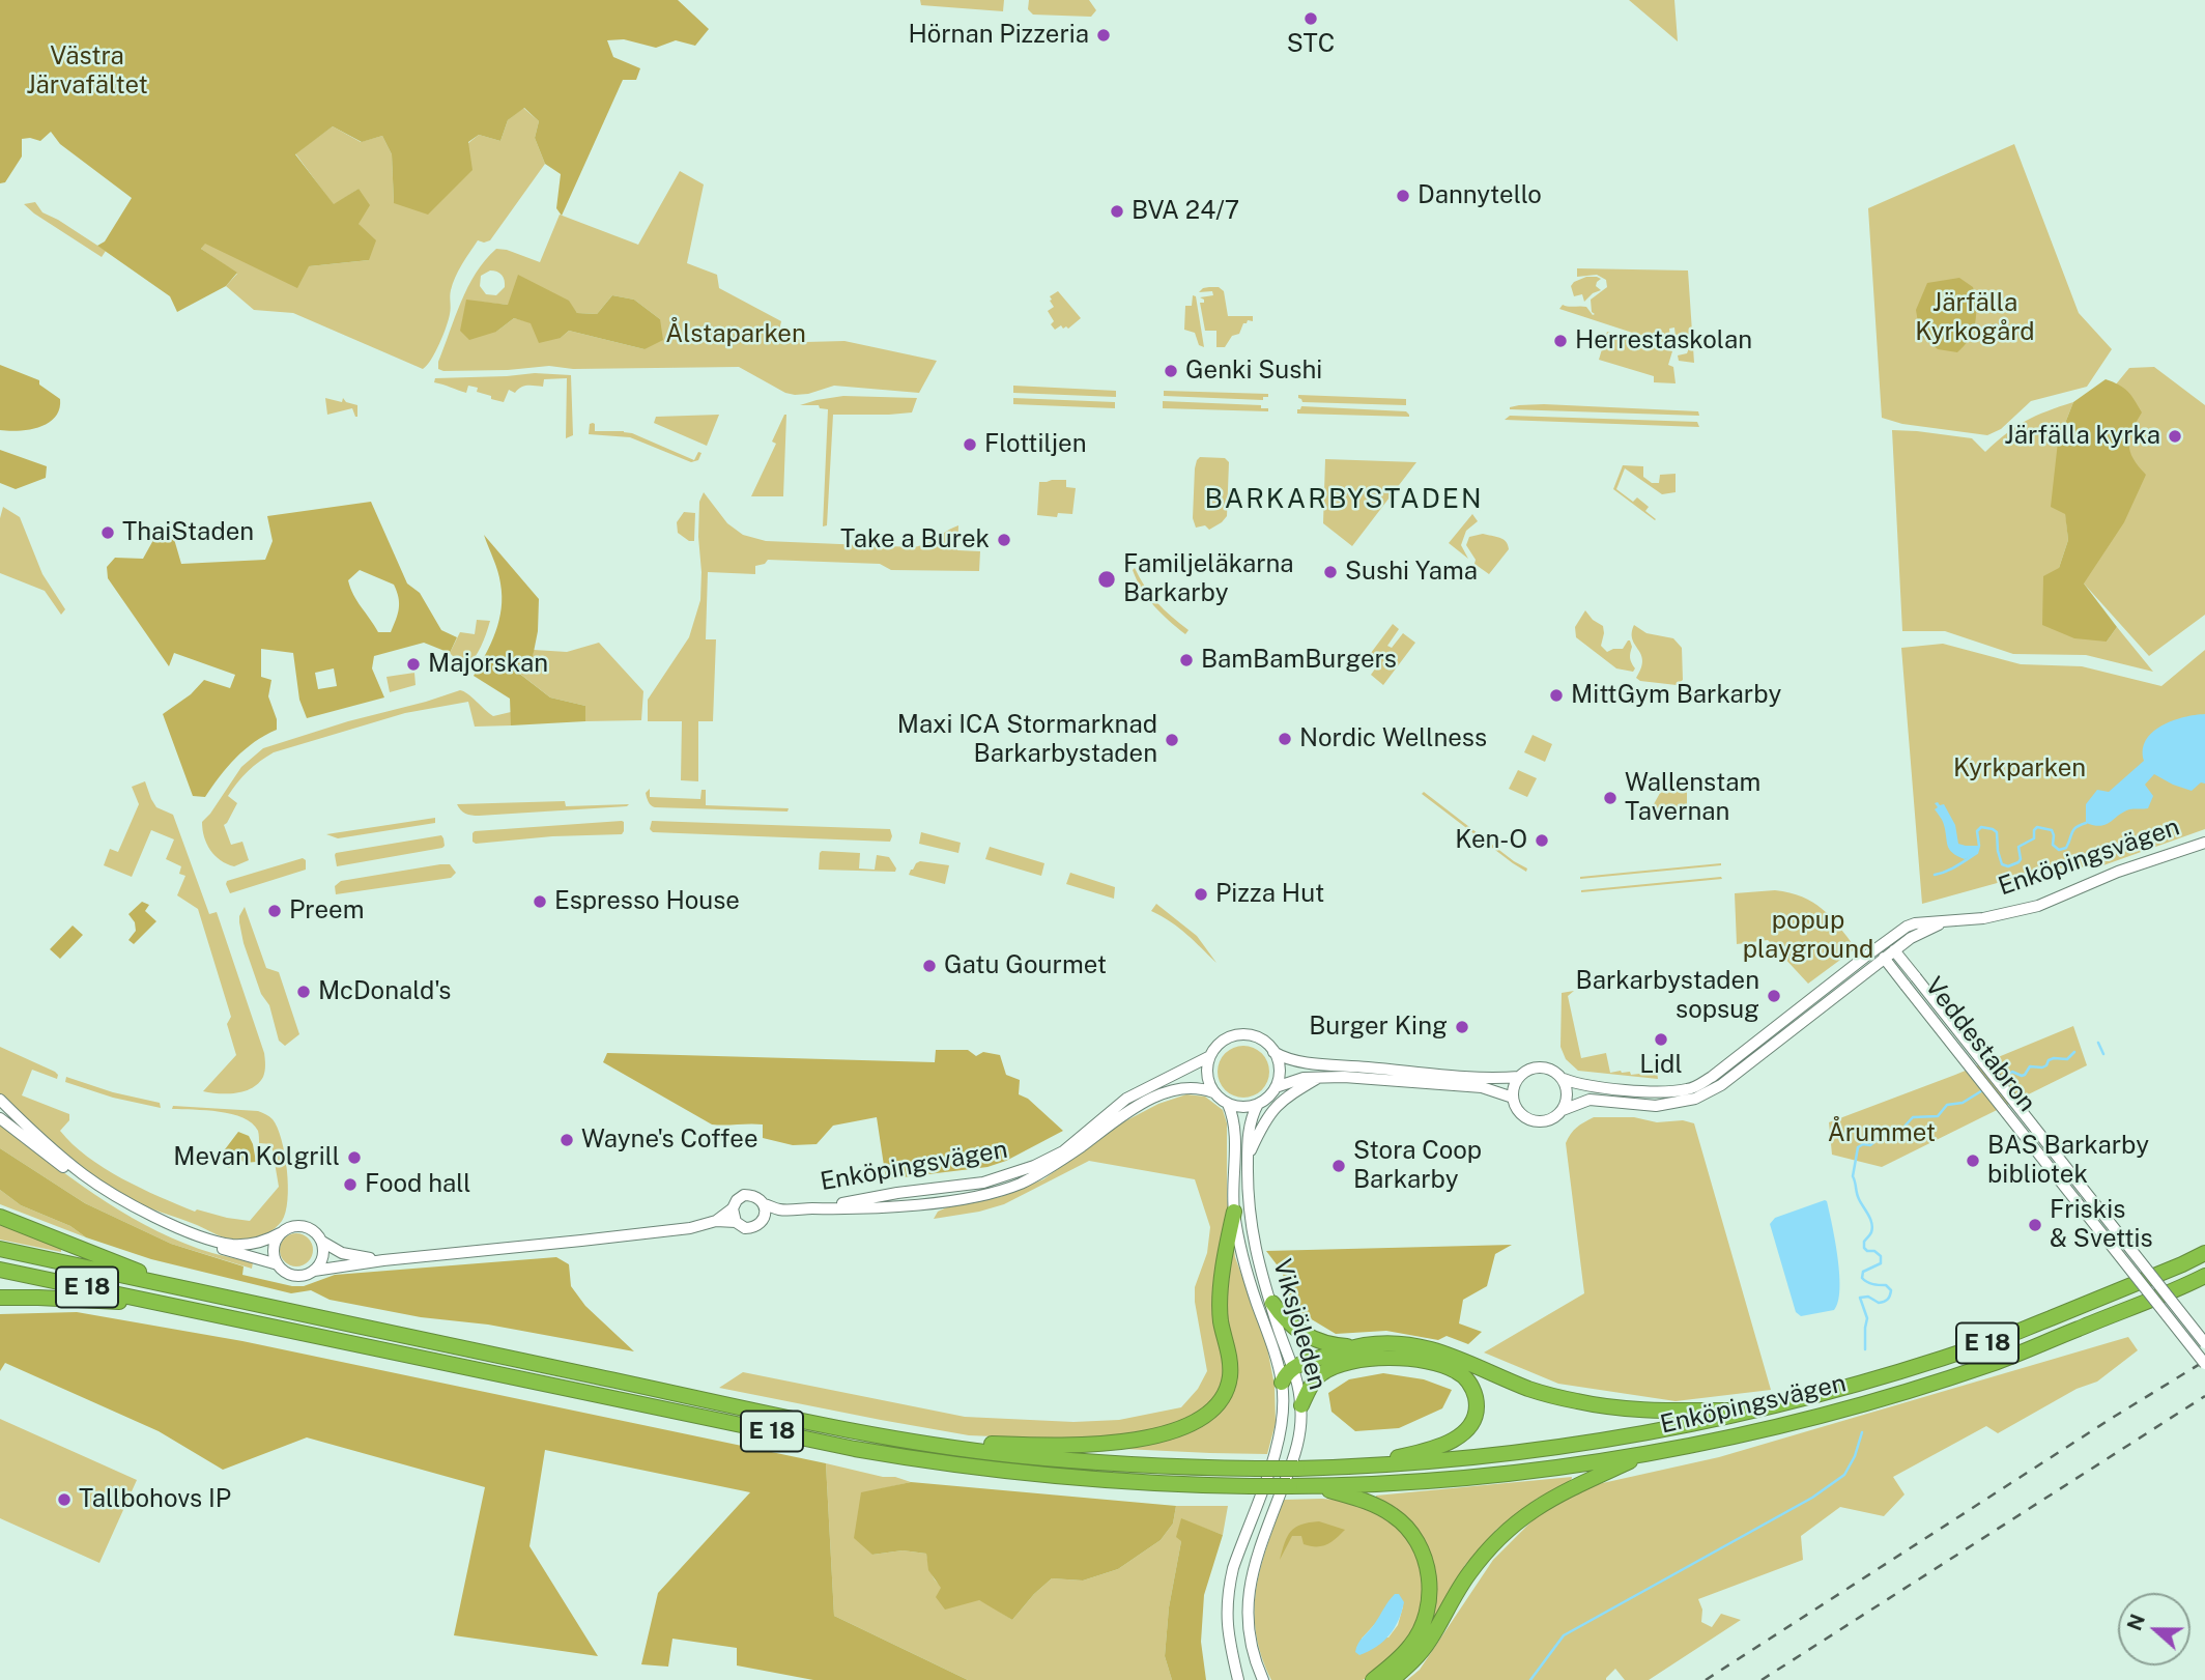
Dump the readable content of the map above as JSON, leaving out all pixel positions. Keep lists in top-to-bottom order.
{
  "streets": {
    "highway": ["Enköpingsvägen", "E 18"],
    "street": ["Veddestabron", "Viksjöleden"]
  },
  "crossings": [
    ["Enköpingsvägen", "Veddestabron"],
    ["Enköpingsvägen", "E 18"],
    ["Enköpingsvägen", "Viksjöleden"]
  ],
  "districts": ["BARKARBYSTADEN"],
  "parks": [
    "Västra Järvafältet",
    "Järfälla Kyrkogård",
    "Ålstaparken",
    "Kyrkparken",
    "popup playground",
    "Årummet"
  ],
  "places": [
    "STC",
    "Hörnan Pizzeria",
    "Dannytello",
    "BVA 24/7",
    "Herrestaskolan",
    "Genki Sushi",
    "Järfälla kyrka",
    "Flottiljen",
    "ThaiStaden",
    "Take a Burek",
    "Sushi Yama",
    "Familjeläkarna Barkarby",
    "BamBamBurgers",
    "Majorskan",
    "MittGym Barkarby",
    "Nordic Wellness",
    "Maxi ICA Stormarknad Barkarbystaden",
    "Wallenstam Tavernan",
    "Ken-O",
    "Pizza Hut",
    "Espresso House",
    "Preem",
    "Gatu Gourmet",
    "McDonald's",
    "Barkarbystaden sopsug",
    "Burger King",
    "Lidl",
    "Wayne's Coffee",
    "Mevan Kolgrill",
    "BAS Barkarby bibliotek",
    "Stora Coop Barkarby",
    "Food hall",
    "Friskis & Svettis",
    "Tallbohovs IP"
  ],
  "north": "left"
}
